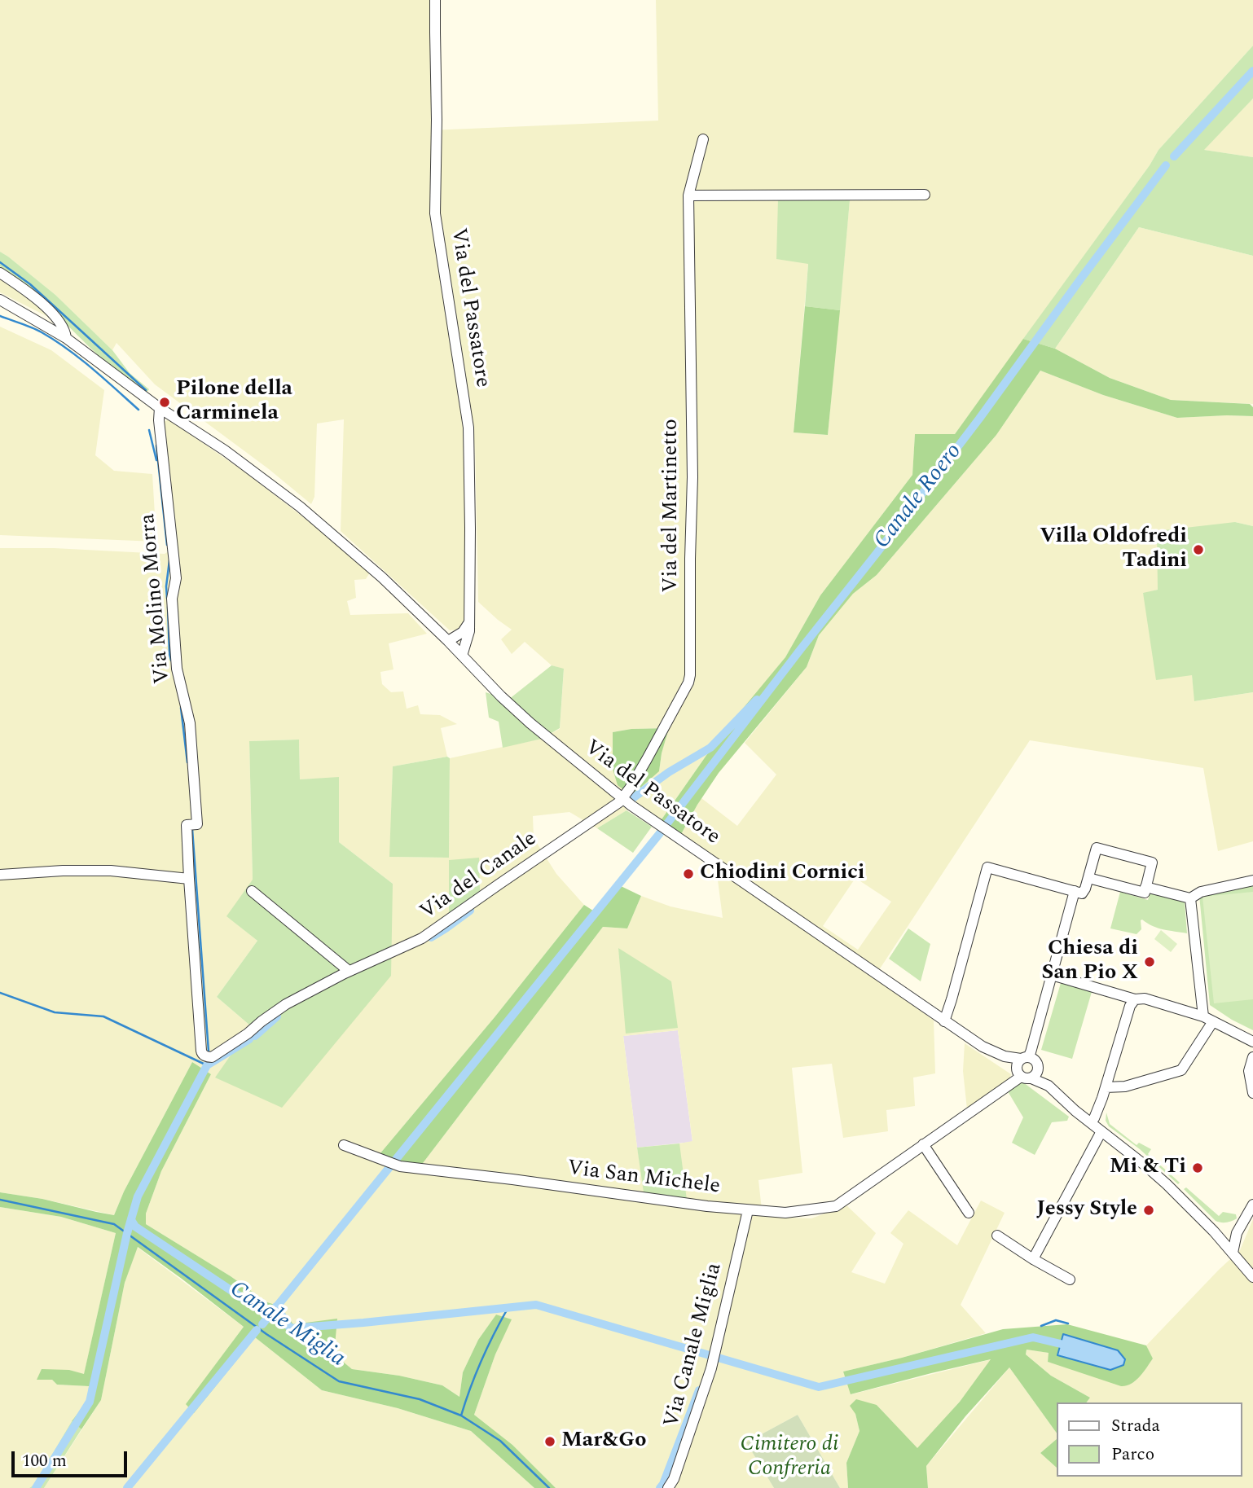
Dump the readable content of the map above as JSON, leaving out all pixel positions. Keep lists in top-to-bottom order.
{
  "streets": {
    "street": [
      "Via del Passatore",
      "Via del Martinetto",
      "Via Molino Morra",
      "Via del Canale",
      "Via San Michele",
      "Via Canale Miglia"
    ]
  },
  "crossings": [
    ["Via del Passatore", "Via del Martinetto"],
    ["Via del Passatore", "Via Molino Morra"],
    ["Via del Passatore", "Via del Canale"],
    ["Via del Passatore", "Via San Michele"],
    ["Via del Martinetto", "Via del Canale"],
    ["Via Molino Morra", "Via del Canale"],
    ["Via San Michele", "Via Canale Miglia"]
  ],
  "water": ["Canale Roero", "Canale Miglia"],
  "parks": ["Cimitero di Confreria"],
  "places": [
    "Pilone della Carminela",
    "Villa Oldofredi Tadini",
    "Chiodini Cornici",
    "Chiesa di San Pio X",
    "Mi & Ti",
    "Jessy Style",
    "Mar&Go"
  ],
  "legend": ["Strada", "Parco"],
  "scale_bar": "100 m"
}
